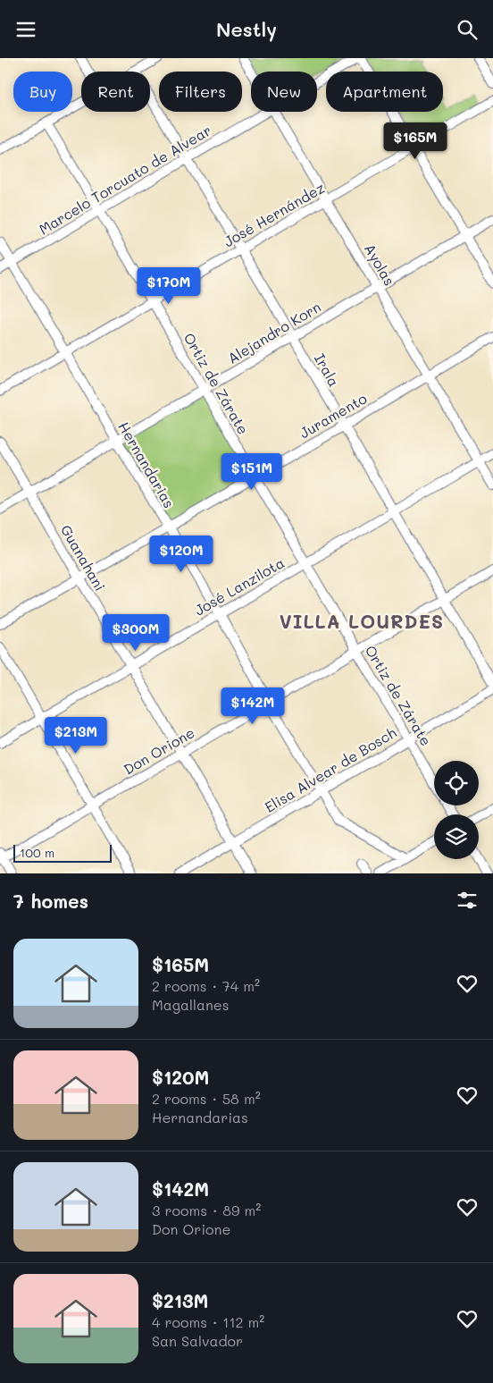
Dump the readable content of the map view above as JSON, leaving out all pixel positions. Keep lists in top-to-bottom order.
{
  "streets": {
    "street": [
      "Marcelo Torcuato de Alvear",
      "José Hernández",
      "Ayolas",
      "Alejandro Korn",
      "Irala",
      "Ortiz de Zárate",
      "Juramento",
      "Hernandarias",
      "Guanahani",
      "José Lanzilota",
      "Don Orione",
      "Elisa Alvear de Bosch"
    ]
  },
  "crossings": [
    ["Marcelo Torcuato de Alvear", "Irala"],
    ["Marcelo Torcuato de Alvear", "Ortiz de Zárate"],
    ["Marcelo Torcuato de Alvear", "Hernandarias"],
    ["José Hernández", "Ayolas"],
    ["José Hernández", "Irala"],
    ["José Hernández", "Ortiz de Zárate"],
    ["José Hernández", "Hernandarias"],
    ["Ayolas", "Alejandro Korn"],
    ["Ayolas", "Juramento"],
    ["Ayolas", "José Lanzilota"],
    ["Alejandro Korn", "Irala"],
    ["Alejandro Korn", "Ortiz de Zárate"],
    ["Alejandro Korn", "Hernandarias"],
    ["Alejandro Korn", "Guanahani"],
    ["Irala", "Juramento"],
    ["Irala", "José Lanzilota"],
    ["Irala", "Don Orione"],
    ["Ortiz de Zárate", "Juramento"],
    ["Ortiz de Zárate", "José Lanzilota"],
    ["Ortiz de Zárate", "Don Orione"],
    ["Ortiz de Zárate", "Elisa Alvear de Bosch"],
    ["Juramento", "Hernandarias"],
    ["Juramento", "Guanahani"],
    ["Hernandarias", "José Lanzilota"],
    ["Hernandarias", "Don Orione"],
    ["Hernandarias", "Elisa Alvear de Bosch"],
    ["Guanahani", "José Lanzilota"],
    ["Guanahani", "Don Orione"],
    ["Guanahani", "Elisa Alvear de Bosch"]
  ],
  "districts": ["VILLA LOURDES"],
  "scale_bar": "100 m",
  "page": {
    "header": "Nestly",
    "chip": [
      "Buy",
      "Rent",
      "Filters",
      "New",
      "Apartment"
    ],
    "price": [
      "$165M",
      "$170M",
      "$151M",
      "$120M",
      "$300M",
      "$142M",
      "$213M"
    ],
    "scale": "100 m",
    "heading": "7 homes",
    "list": [
      {
        "name": "$165M",
        "note": "2 rooms · 74 m² · Magallanes"
      },
      {
        "name": "$120M",
        "note": "2 rooms · 58 m² · Hernandarias"
      },
      {
        "name": "$142M",
        "note": "3 rooms · 89 m² · Don Orione"
      },
      {
        "name": "$213M",
        "note": "4 rooms · 112 m² · San Salvador"
      }
    ]
  }
}
